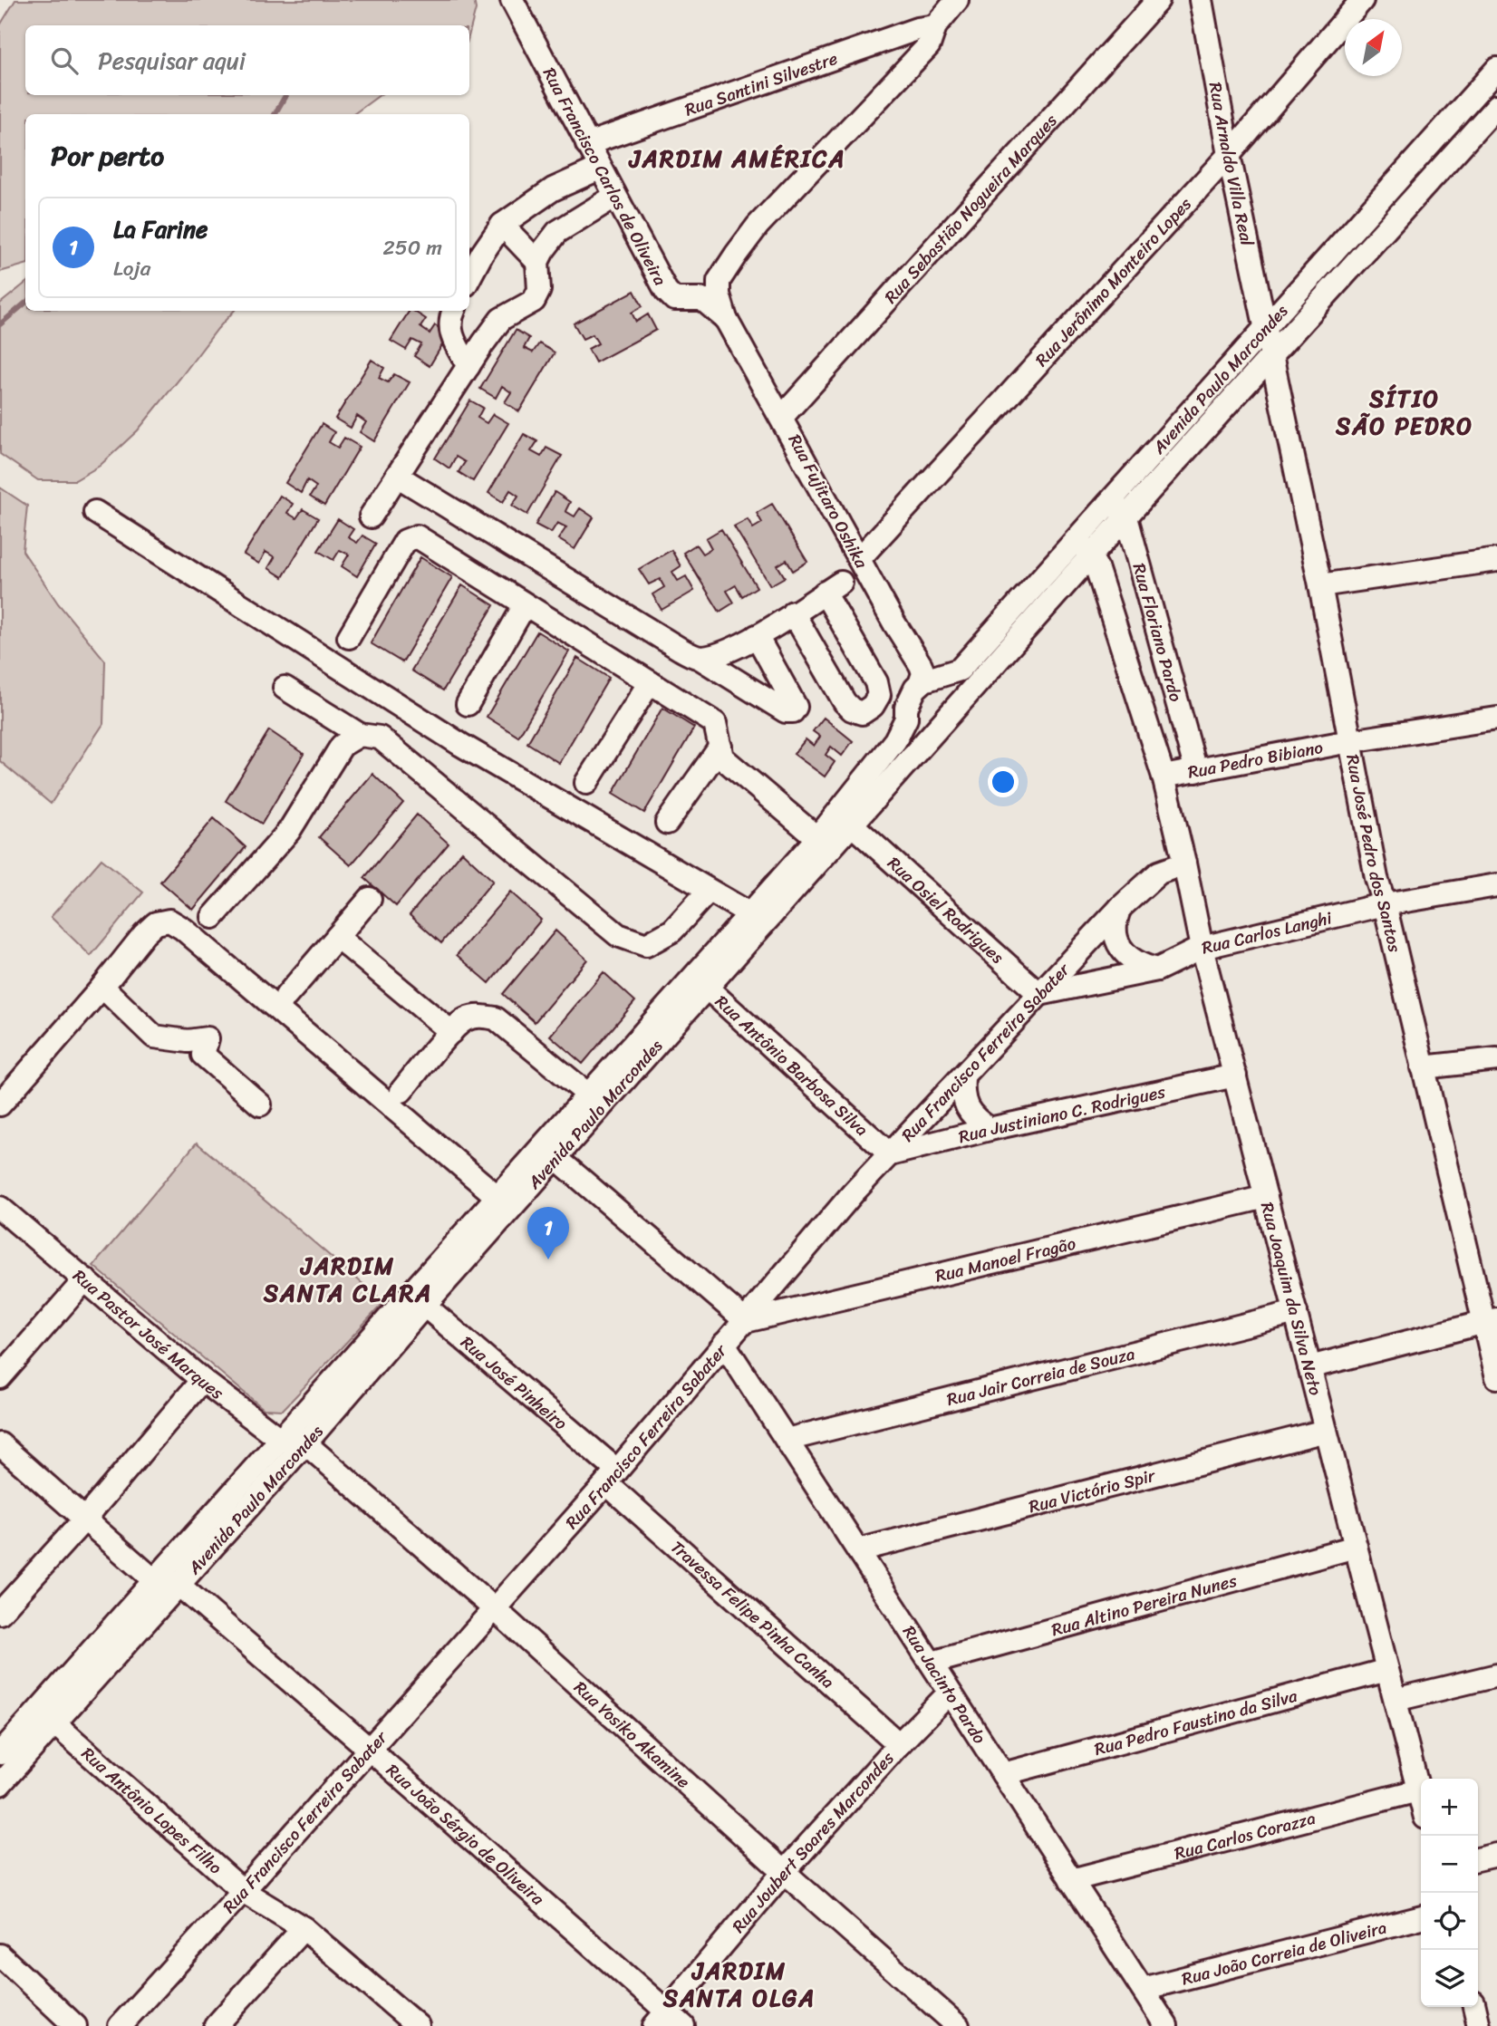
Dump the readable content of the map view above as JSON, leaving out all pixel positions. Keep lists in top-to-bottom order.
{
  "streets": {
    "street": [
      "Rua Santini Silvestre",
      "Rua Arnaldo Villa Real",
      "Rua Francisco Carlos de Oliveira",
      "Rua Sebastião Nogueira Marques",
      "Rua Jerônimo Monteiro Lopes",
      "Avenida Paulo Marcondes",
      "Rua Fujitaro Oshika",
      "Rua Floriano Pardo",
      "Rua Pedro Bibiano",
      "Rua José Pedro dos Santos",
      "Rua Osiel Rodrigues",
      "Rua Carlos Langhi",
      "Rua Francisco Ferreira Sabater",
      "Rua Antônio Barbosa Silva",
      "Rua Justiniano C. Rodrigues",
      "Rua Manoel Fragão",
      "Rua Joaquim da Silva Neto",
      "Rua Pastor José Marques",
      "Rua Jair Correia de Souza",
      "Rua José Pinheiro",
      "Rua Victório Spir",
      "Rua Altino Pereira Nunes",
      "Travessa Felipe Pinha Canha",
      "Rua Jacinto Pardo",
      "Rua Pedro Faustino da Silva",
      "Rua Yosiko Akamine",
      "Rua Antônio Lopes Filho",
      "Rua João Sérgio de Oliveira",
      "Rua Carlos Corazza",
      "Rua Joubert Soares Marcondes",
      "Rua João Correia de Oliveira"
    ]
  },
  "crossings": [
    ["Rua Santini Silvestre", "Rua Francisco Carlos de Oliveira"],
    ["Rua Arnaldo Villa Real", "Rua Jerônimo Monteiro Lopes"],
    ["Rua Arnaldo Villa Real", "Avenida Paulo Marcondes"],
    ["Rua Arnaldo Villa Real", "Rua José Pedro dos Santos"],
    ["Rua Francisco Carlos de Oliveira", "Rua Fujitaro Oshika"],
    ["Rua Sebastião Nogueira Marques", "Rua Fujitaro Oshika"],
    ["Rua Jerônimo Monteiro Lopes", "Rua Fujitaro Oshika"],
    ["Avenida Paulo Marcondes", "Rua Fujitaro Oshika"],
    ["Avenida Paulo Marcondes", "Rua Floriano Pardo"],
    ["Avenida Paulo Marcondes", "Rua José Pedro dos Santos"],
    ["Avenida Paulo Marcondes", "Rua Osiel Rodrigues"],
    ["Avenida Paulo Marcondes", "Rua Antônio Barbosa Silva"],
    ["Avenida Paulo Marcondes", "Rua Pastor José Marques"],
    ["Avenida Paulo Marcondes", "Rua José Pinheiro"],
    ["Avenida Paulo Marcondes", "Rua Yosiko Akamine"],
    ["Avenida Paulo Marcondes", "Rua Antônio Lopes Filho"],
    ["Avenida Paulo Marcondes", "Rua João Sérgio de Oliveira"],
    ["Rua Floriano Pardo", "Rua Pedro Bibiano"],
    ["Rua Floriano Pardo", "Rua Joaquim da Silva Neto"],
    ["Rua Pedro Bibiano", "Rua José Pedro dos Santos"],
    ["Rua Pedro Bibiano", "Rua Joaquim da Silva Neto"],
    ["Rua José Pedro dos Santos", "Rua Carlos Langhi"],
    ["Rua Osiel Rodrigues", "Rua Carlos Langhi"],
    ["Rua Osiel Rodrigues", "Rua Francisco Ferreira Sabater"],
    ["Rua Carlos Langhi", "Rua Francisco Ferreira Sabater"],
    ["Rua Carlos Langhi", "Rua Joaquim da Silva Neto"],
    ["Rua Francisco Ferreira Sabater", "Rua Antônio Barbosa Silva"],
    ["Rua Francisco Ferreira Sabater", "Rua Justiniano C. Rodrigues"],
    ["Rua Francisco Ferreira Sabater", "Rua Manoel Fragão"],
    ["Rua Francisco Ferreira Sabater", "Rua Joaquim da Silva Neto"],
    ["Rua Francisco Ferreira Sabater", "Rua José Pinheiro"],
    ["Rua Francisco Ferreira Sabater", "Travessa Felipe Pinha Canha"],
    ["Rua Francisco Ferreira Sabater", "Rua Jacinto Pardo"],
    ["Rua Francisco Ferreira Sabater", "Rua Yosiko Akamine"],
    ["Rua Francisco Ferreira Sabater", "Rua Antônio Lopes Filho"],
    ["Rua Francisco Ferreira Sabater", "Rua João Sérgio de Oliveira"],
    ["Rua Antônio Barbosa Silva", "Rua Justiniano C. Rodrigues"],
    ["Rua Justiniano C. Rodrigues", "Rua Joaquim da Silva Neto"],
    ["Rua Manoel Fragão", "Rua Joaquim da Silva Neto"],
    ["Rua Joaquim da Silva Neto", "Rua Jair Correia de Souza"],
    ["Rua Joaquim da Silva Neto", "Rua Victório Spir"],
    ["Rua Joaquim da Silva Neto", "Rua Altino Pereira Nunes"],
    ["Rua Joaquim da Silva Neto", "Rua Pedro Faustino da Silva"],
    ["Rua Joaquim da Silva Neto", "Rua Carlos Corazza"],
    ["Rua Pastor José Marques", "Rua Yosiko Akamine"],
    ["Rua Jair Correia de Souza", "Rua Jacinto Pardo"],
    ["Rua José Pinheiro", "Travessa Felipe Pinha Canha"],
    ["Rua Victório Spir", "Rua Jacinto Pardo"],
    ["Rua Altino Pereira Nunes", "Rua Jacinto Pardo"],
    ["Travessa Felipe Pinha Canha", "Rua Joubert Soares Marcondes"],
    ["Rua Jacinto Pardo", "Rua Pedro Faustino da Silva"],
    ["Rua Jacinto Pardo", "Rua Carlos Corazza"],
    ["Rua Jacinto Pardo", "Rua Joubert Soares Marcondes"],
    ["Rua Jacinto Pardo", "Rua João Correia de Oliveira"],
    ["Rua Yosiko Akamine", "Rua Joubert Soares Marcondes"],
    ["Rua João Sérgio de Oliveira", "Rua Joubert Soares Marcondes"]
  ],
  "districts": [
    "JARDIM AMÉRICA",
    "SÍTIO SÃO PEDRO",
    "JARDIM SANTA CLARA",
    "JARDIM SANTA OLGA"
  ],
  "north": "top right",
  "page": {
    "search": "Pesquisar aqui",
    "heading": "Por perto",
    "list": [
      {
        "mark": "1",
        "name": "La Farine",
        "note": "Loja",
        "value": "250 m"
      }
    ],
    "pins": "1",
    "map_buttons": ["+", "−"]
  }
}
